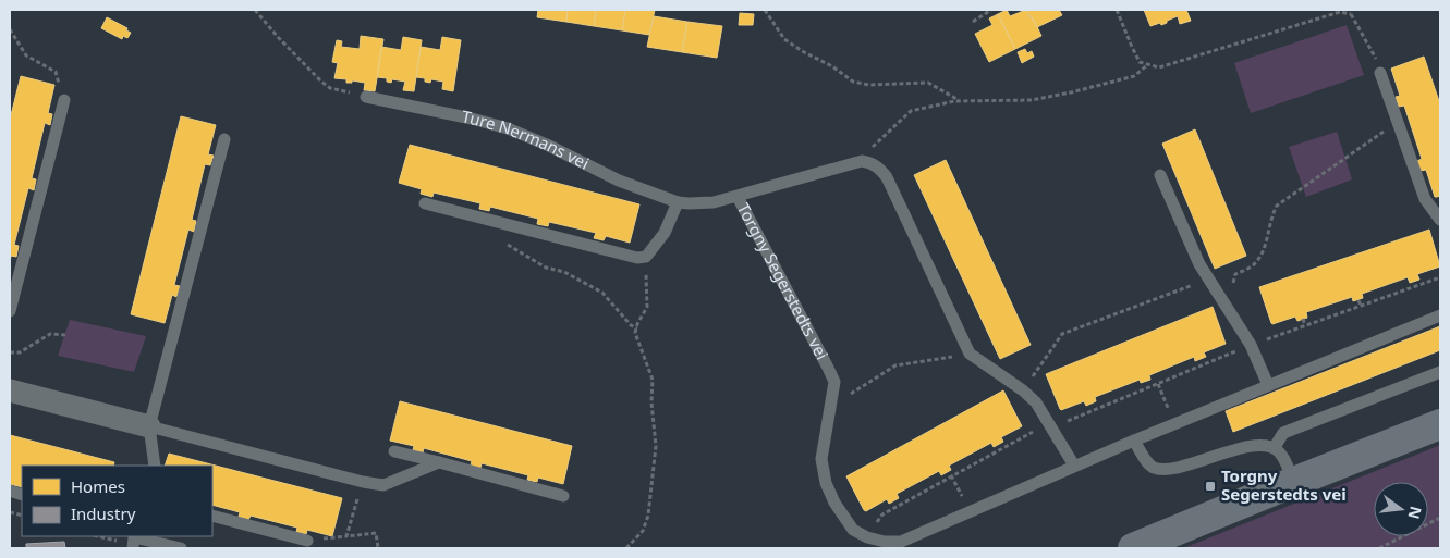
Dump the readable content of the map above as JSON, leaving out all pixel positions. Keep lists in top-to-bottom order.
{
  "streets": {
    "lane": ["Ture Nermans vei", "Torgny Segerstedts vei"]
  },
  "crossings": [
    ["Ture Nermans vei", "Torgny Segerstedts vei"]
  ],
  "places": {
    "transit": ["Torgny Segerstedts vei"]
  },
  "legend": ["Homes", "Industry"],
  "north": "right"
}
